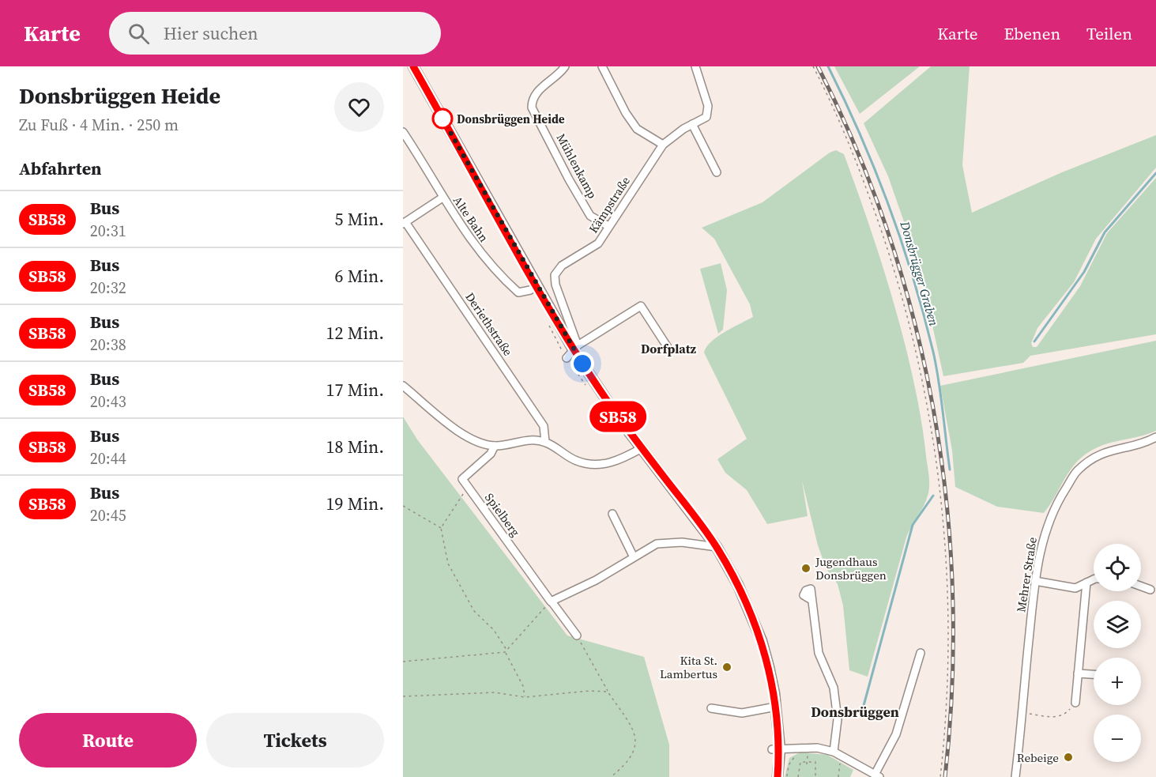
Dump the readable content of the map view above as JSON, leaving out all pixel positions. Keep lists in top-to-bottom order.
{
  "streets": {
    "street": [
      "Mühlenkamp",
      "Kämpstraße",
      "Alte Bahn",
      "Deriethstraße",
      "Spielberg",
      "Mehrer Straße"
    ]
  },
  "crossings": [
    ["Mühlenkamp", "Kämpstraße"]
  ],
  "districts": ["Dorfplatz", "Donsbrüggen"],
  "water": ["Donsbrügger Graben"],
  "places": [
    "Donsbrüggen Heide",
    "Jugendhaus Donsbrüggen",
    "Kita St. Lambertus",
    "Rebeige"
  ],
  "lines": ["bus line SB58"],
  "page": {
    "header": "Karte",
    "search": "Hier suchen",
    "nav": ["Karte", "Ebenen", "Teilen"],
    "heading": [
      ["Donsbrüggen Heide", "Zu Fuß · 4 Min. · 250 m"],
      "Abfahrten"
    ],
    "on_map": "SB58",
    "list": [
      {
        "mark": "SB58",
        "name": "Bus",
        "note": "20:31",
        "value": "5 Min."
      },
      {
        "mark": "SB58",
        "name": "Bus",
        "note": "20:32",
        "value": "6 Min."
      },
      {
        "mark": "SB58",
        "name": "Bus",
        "note": "20:38",
        "value": "12 Min."
      },
      {
        "mark": "SB58",
        "name": "Bus",
        "note": "20:43",
        "value": "17 Min."
      },
      {
        "mark": "SB58",
        "name": "Bus",
        "note": "20:44",
        "value": "18 Min."
      },
      {
        "mark": "SB58",
        "name": "Bus",
        "note": "20:45",
        "value": "19 Min."
      }
    ],
    "map_buttons": ["+", "−"],
    "buttons": ["Route", "Tickets"]
  }
}
